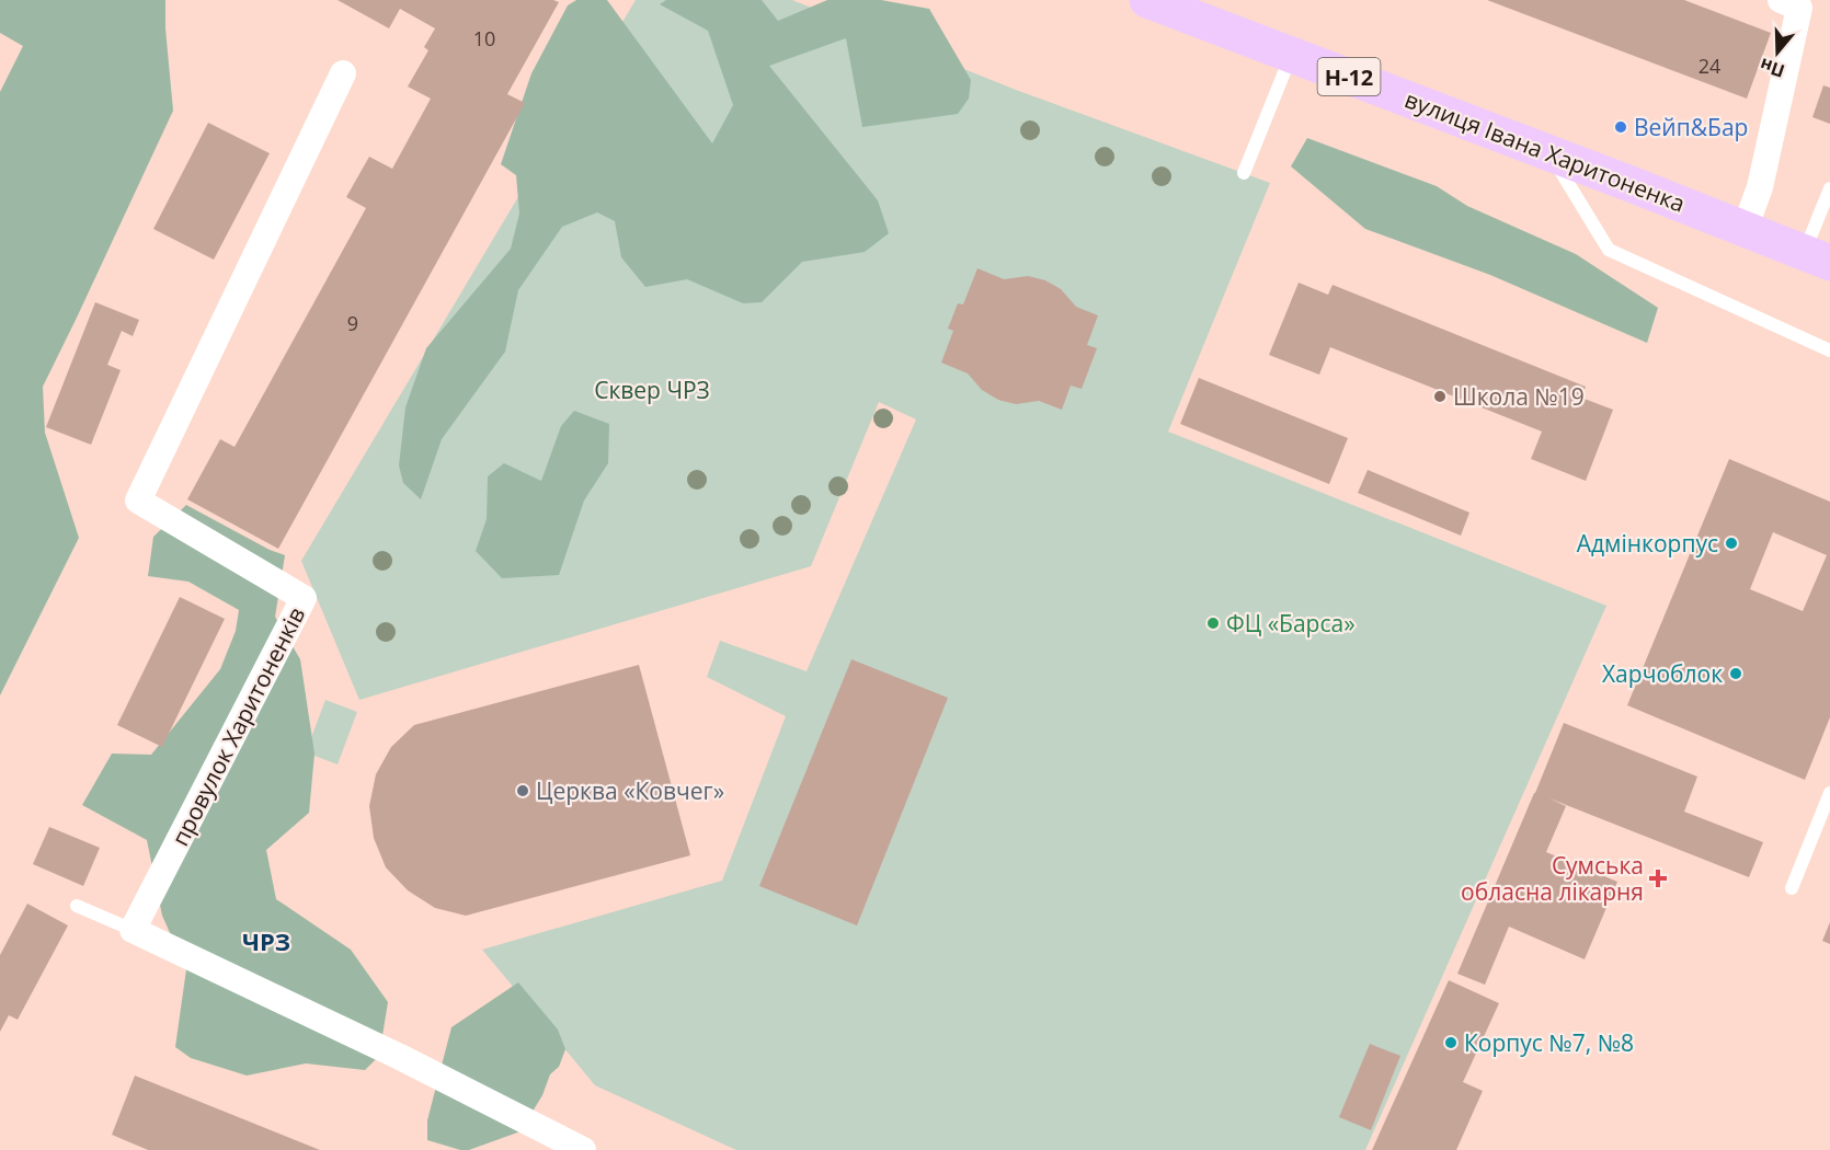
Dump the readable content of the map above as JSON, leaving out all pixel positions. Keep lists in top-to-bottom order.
{
  "streets": {
    "main road": ["Н-12", "вулиця Івана Харитоненка"],
    "street": ["провулок Харитоненків"]
  },
  "districts": ["ЧРЗ"],
  "parks": ["Сквер ЧРЗ"],
  "places": {
    "other": [
      "Вейп&Бар",
      "Школа №19",
      "Адмінкорпус",
      "ФЦ «Барса»",
      "Харчоблок",
      "Церква «Ковчег»",
      "Корпус №7, №8"
    ],
    "health": ["Сумська обласна лікарня"]
  },
  "house_numbers": ["10", "24", "9"],
  "north": "bottom"
}
